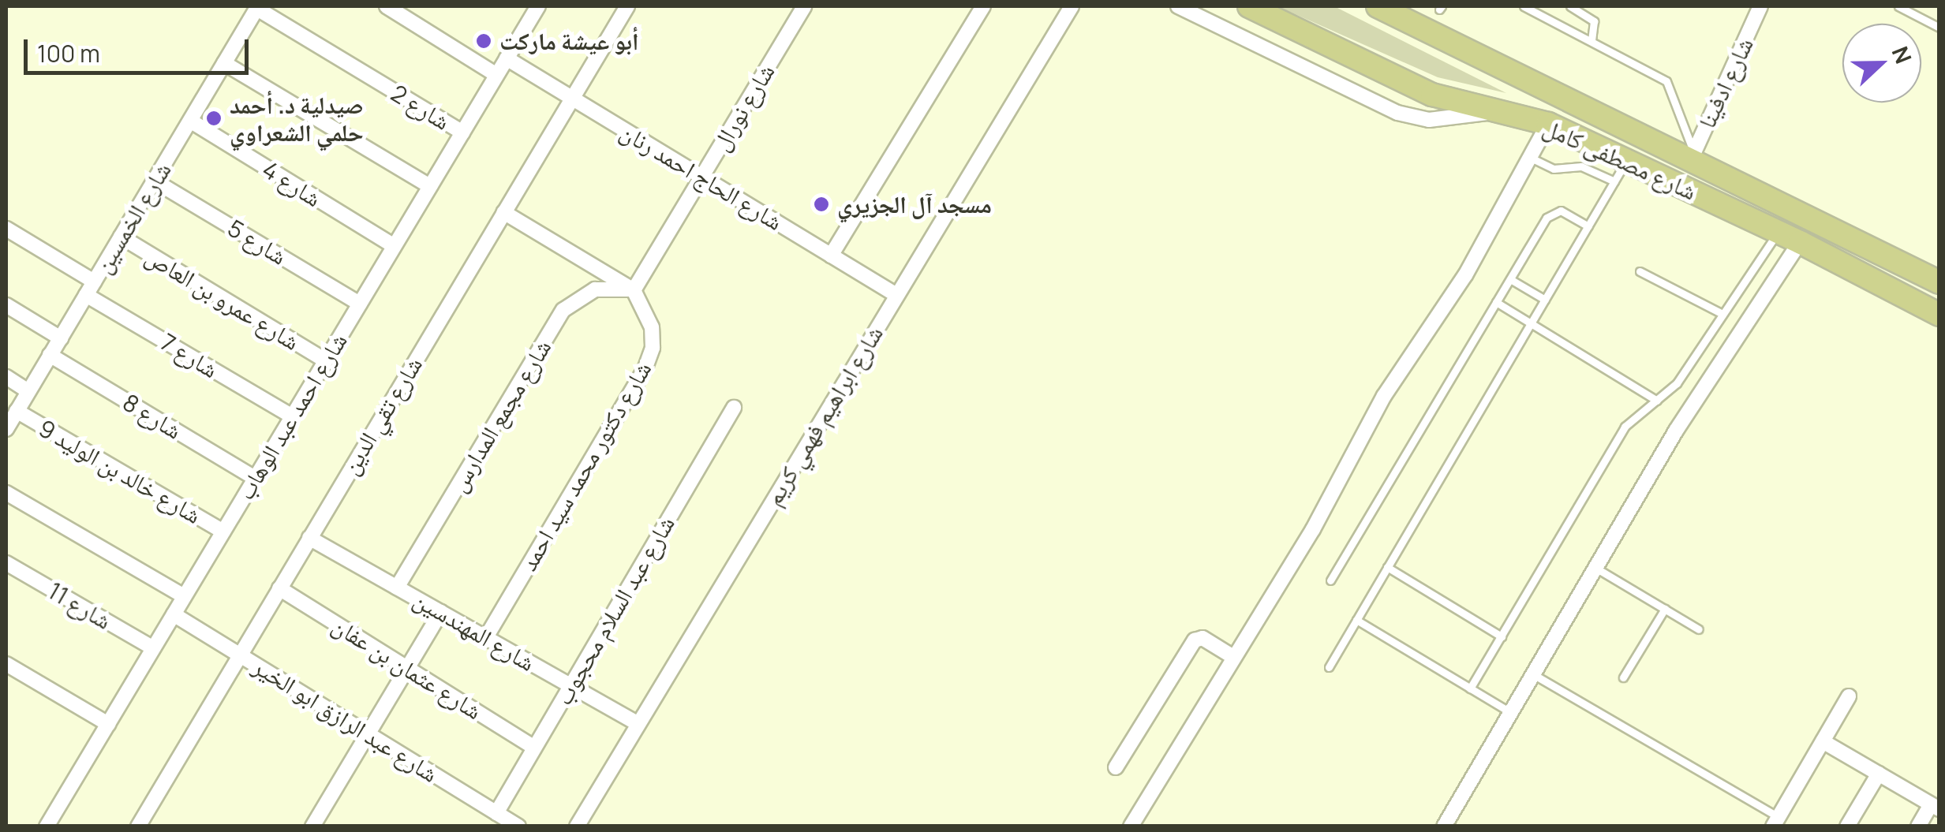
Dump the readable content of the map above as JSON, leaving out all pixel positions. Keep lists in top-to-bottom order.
{
  "streets": {
    "main road": ["شارع مصطفى كامل"],
    "street": [
      "شارع ادفينا",
      "شارع 2",
      "شارع نورال",
      "شارع الحاج احمد رنان",
      "شارع 4",
      "شارع الخمسين",
      "شارع 5",
      "شارع عمرو بن العاص",
      "شارع 7",
      "شارع تقي الدين",
      "شارع مجمع المدارس",
      "شارع ابراهيم فهمي كريم",
      "شارع 8",
      "شارع احمد عبد الوهاب",
      "شارع دكتور محمد سيد احمد",
      "شارع خالد بن الوليد 9",
      "شارع 11",
      "شارع عبد السلام محجوب",
      "شارع المهندسين",
      "شارع عثمان بن عفان",
      "شارع عبد الرازق ابو الخير"
    ]
  },
  "crossings": [
    ["شارع ادفينا", "شارع مصطفى كامل"],
    ["شارع 2", "شارع الخمسين"],
    ["شارع 2", "شارع احمد عبد الوهاب"],
    ["شارع نورال", "شارع الحاج احمد رنان"],
    ["شارع نورال", "شارع مجمع المدارس"],
    ["شارع نورال", "شارع دكتور محمد سيد احمد"],
    ["شارع الحاج احمد رنان", "شارع تقي الدين"],
    ["شارع الحاج احمد رنان", "شارع ابراهيم فهمي كريم"],
    ["شارع الحاج احمد رنان", "شارع احمد عبد الوهاب"],
    ["شارع 4", "شارع الخمسين"],
    ["شارع 4", "شارع احمد عبد الوهاب"],
    ["شارع الخمسين", "شارع 5"],
    ["شارع الخمسين", "شارع عمرو بن العاص"],
    ["شارع الخمسين", "شارع 7"],
    ["شارع الخمسين", "شارع 8"],
    ["شارع الخمسين", "شارع خالد بن الوليد 9"],
    ["شارع 5", "شارع احمد عبد الوهاب"],
    ["شارع عمرو بن العاص", "شارع احمد عبد الوهاب"],
    ["شارع 7", "شارع احمد عبد الوهاب"],
    ["شارع تقي الدين", "شارع المهندسين"],
    ["شارع تقي الدين", "شارع عثمان بن عفان"],
    ["شارع تقي الدين", "شارع عبد الرازق ابو الخير"],
    ["شارع مجمع المدارس", "شارع دكتور محمد سيد احمد"],
    ["شارع مجمع المدارس", "شارع المهندسين"],
    ["شارع ابراهيم فهمي كريم", "شارع المهندسين"],
    ["شارع 8", "شارع احمد عبد الوهاب"],
    ["شارع احمد عبد الوهاب", "شارع خالد بن الوليد 9"],
    ["شارع احمد عبد الوهاب", "شارع 11"],
    ["شارع احمد عبد الوهاب", "شارع عبد الرازق ابو الخير"],
    ["شارع دكتور محمد سيد احمد", "شارع المهندسين"],
    ["شارع عبد السلام محجوب", "شارع المهندسين"],
    ["شارع عبد السلام محجوب", "شارع عثمان بن عفان"],
    ["شارع عبد السلام محجوب", "شارع عبد الرازق ابو الخير"]
  ],
  "places": ["أبو عيشة ماركت", "صيدلية د. أحمد حلمي الشعراوي", "مسجد آل الجزيري"],
  "scale_bar": "100 m",
  "north": "right"
}
